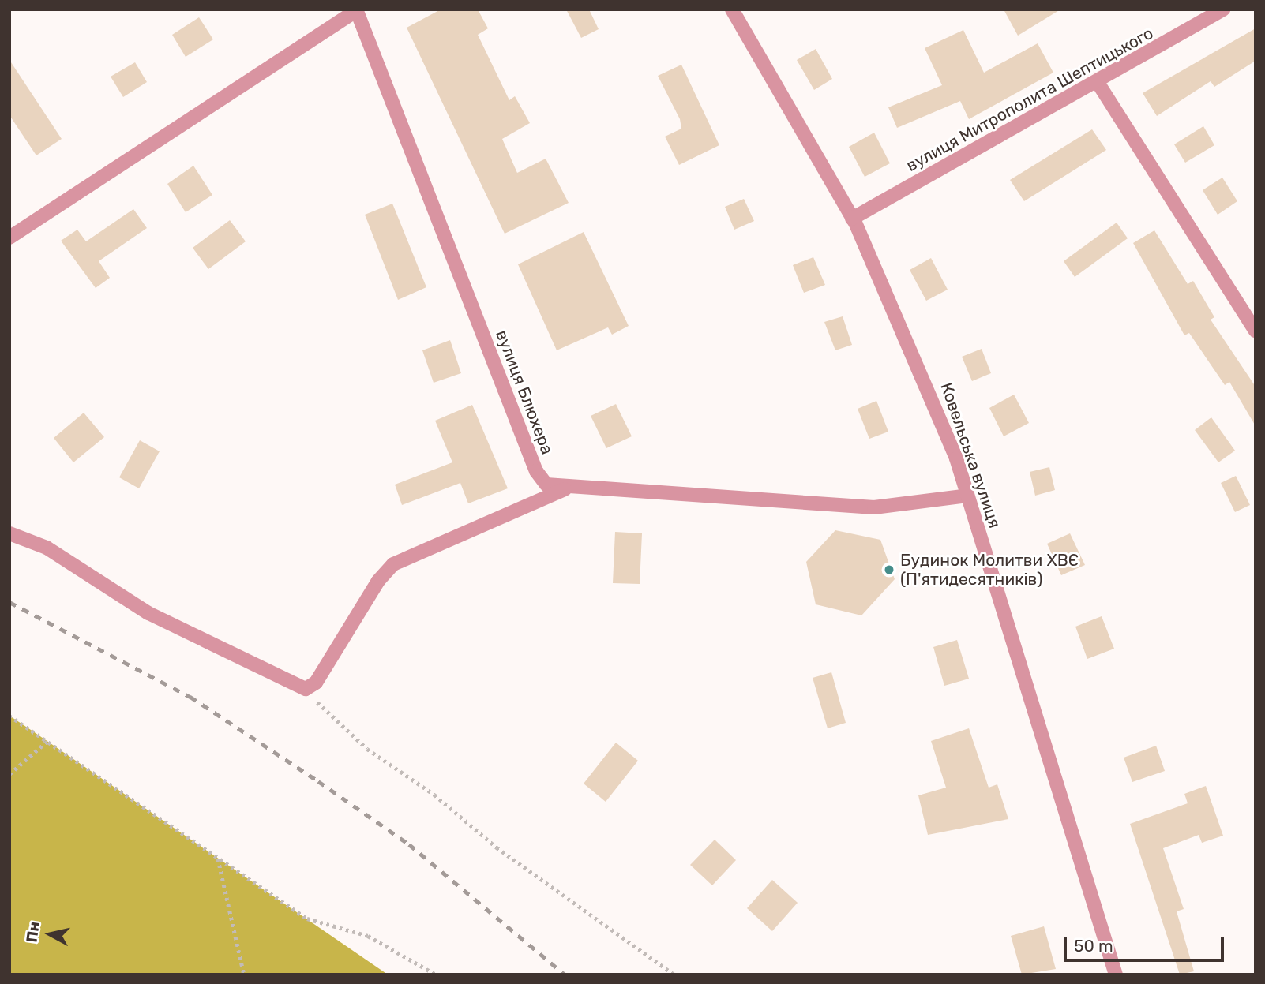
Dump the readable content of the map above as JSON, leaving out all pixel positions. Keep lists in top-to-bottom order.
{
  "streets": {
    "street": ["вулиця Митрополита Шептицького", "вулиця Блюхера", "Ковельська вулиця"]
  },
  "crossings": [
    ["вулиця Митрополита Шептицького", "Ковельська вулиця"],
    ["вулиця Блюхера", "Ковельська вулиця"]
  ],
  "places": ["Будинок Молитви ХВЄ (П'ятидесятників)"],
  "scale_bar": "50 m",
  "north": "left"
}
